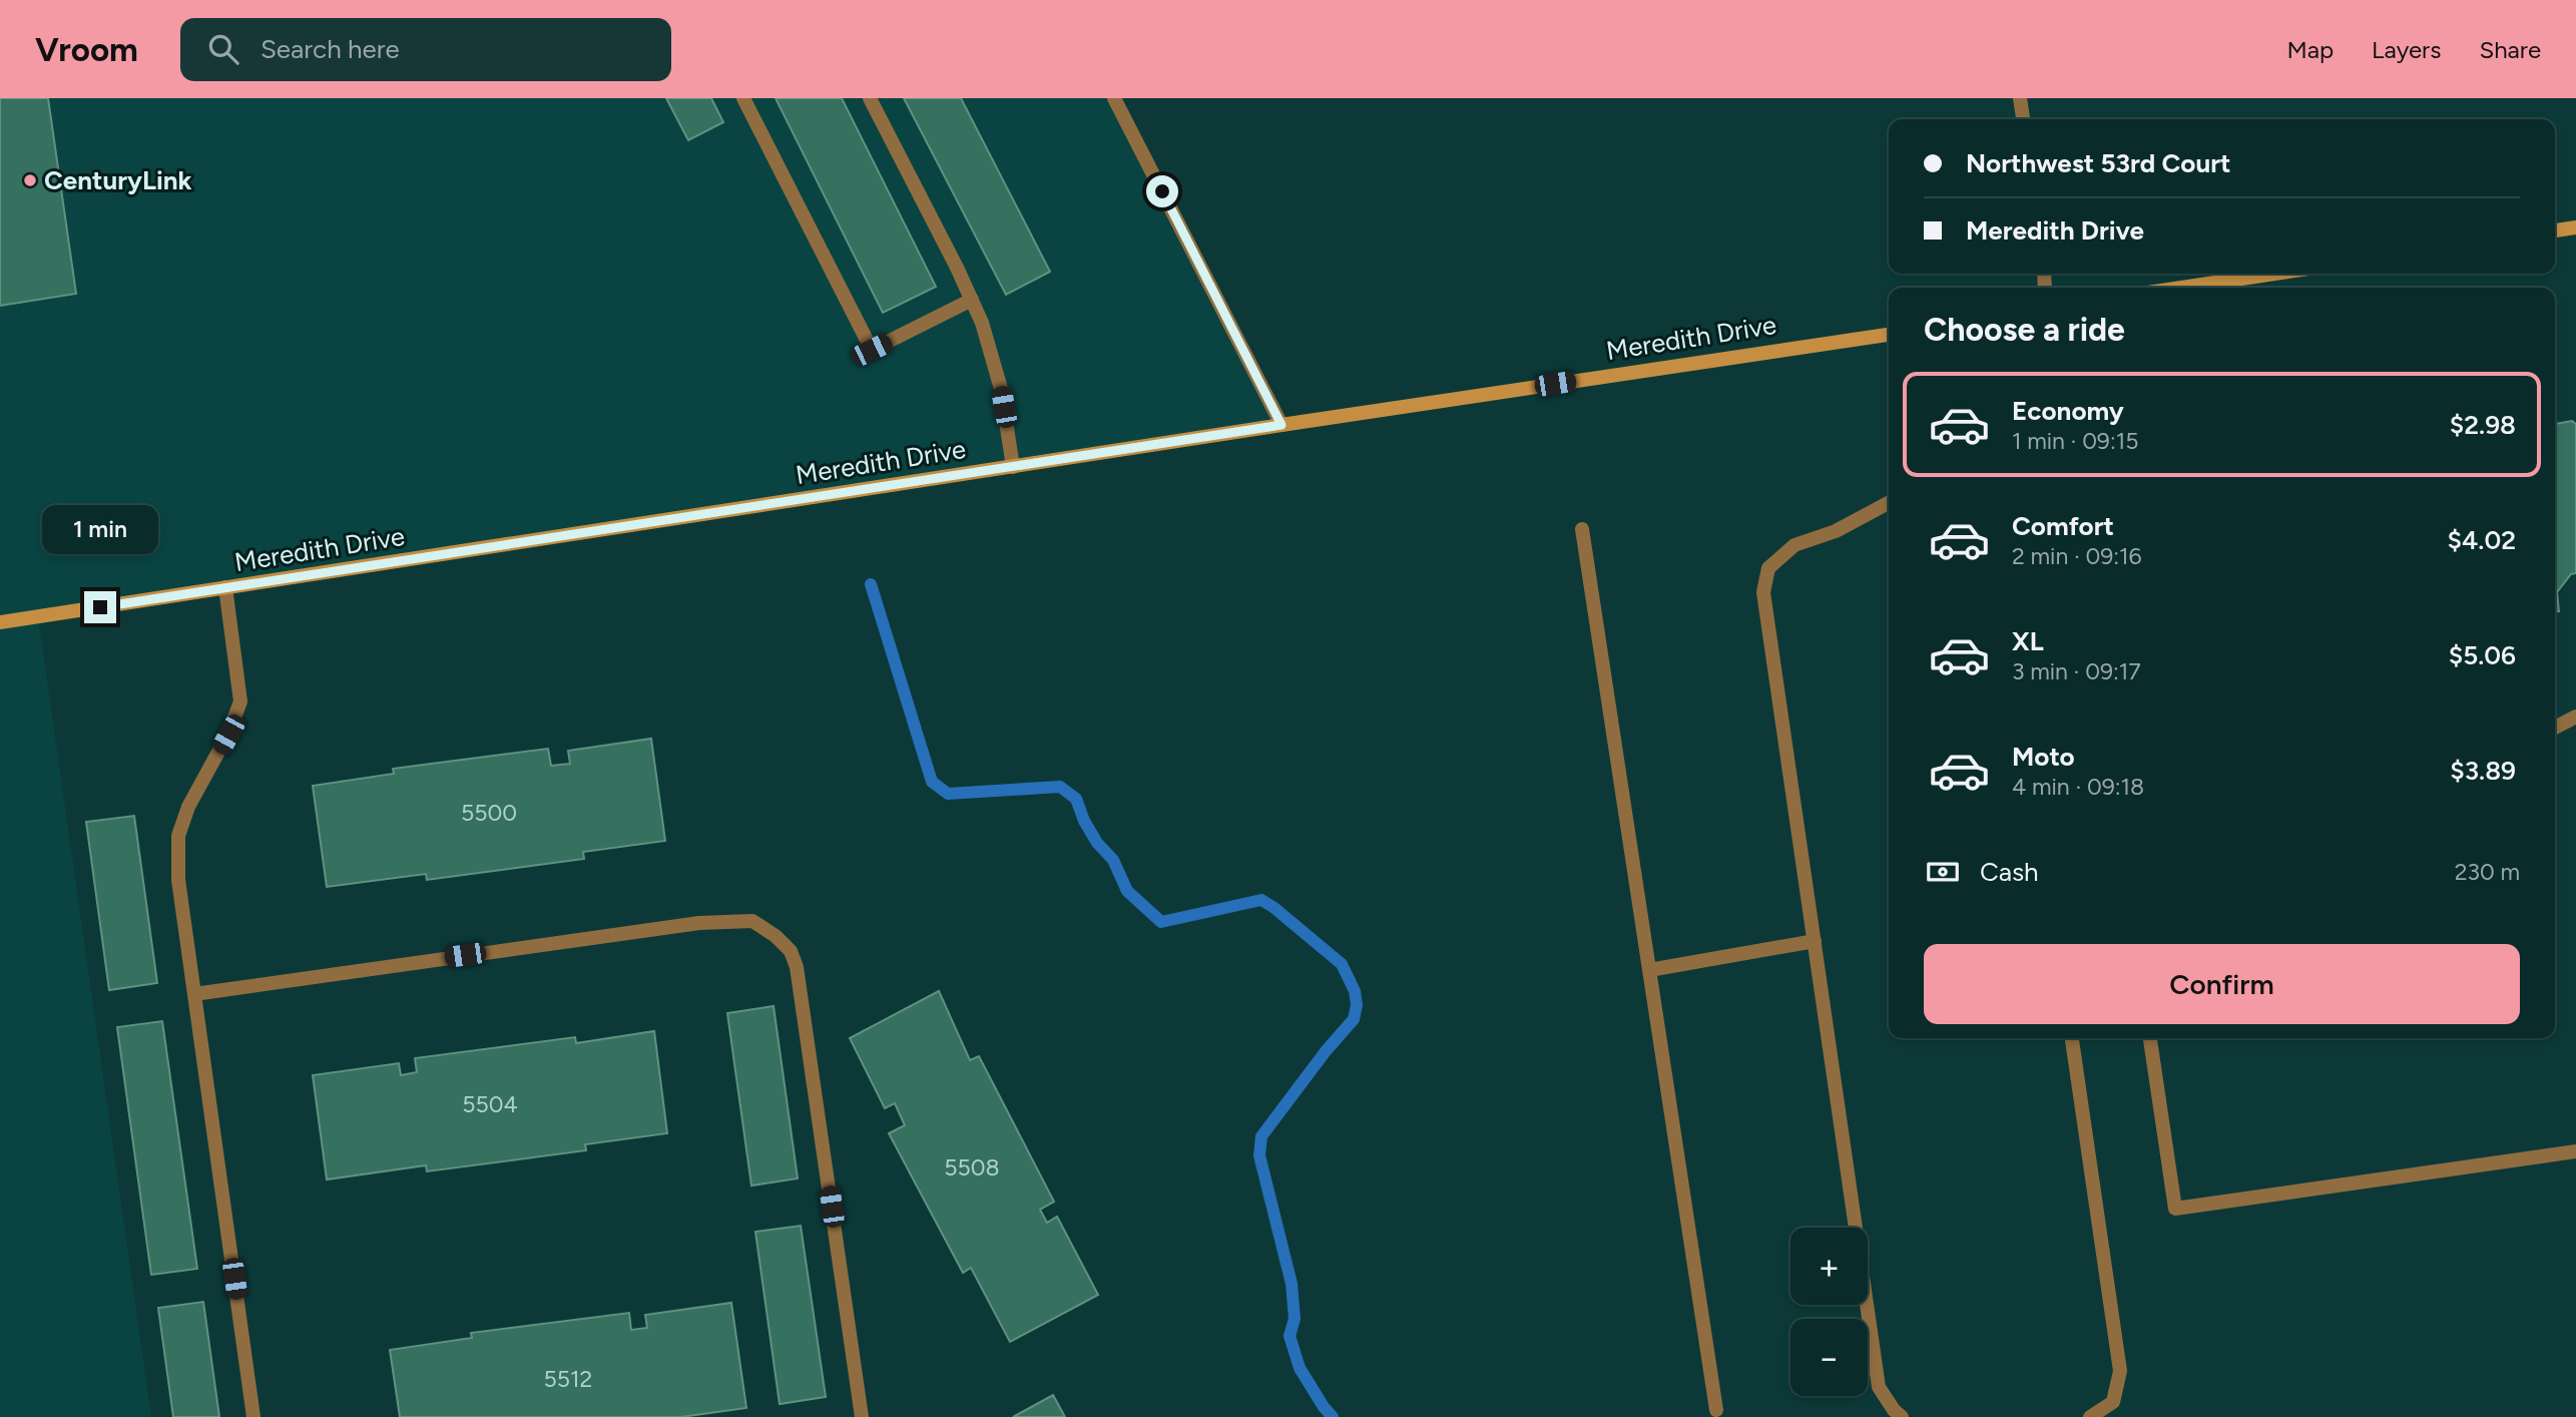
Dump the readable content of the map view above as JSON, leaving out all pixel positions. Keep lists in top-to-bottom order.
{
  "streets": {
    "main road": ["Meredith Drive"]
  },
  "places": ["CenturyLink"],
  "house_numbers": [
    "5500",
    "5504",
    "5508",
    "5512"
  ],
  "page": {
    "header": "Vroom",
    "search": "Search here",
    "nav": ["Map", "Layers", "Share"],
    "banner": ["Northwest 53rd Court", "Meredith Drive"],
    "heading": "Choose a ride",
    "list": [
      {
        "name": "Economy",
        "note": "1 min · 09:15",
        "value": "$2.98"
      },
      {
        "name": "Comfort",
        "note": "2 min · 09:16",
        "value": "$4.02"
      },
      {
        "name": "XL",
        "note": "3 min · 09:17",
        "value": "$5.06"
      },
      {
        "name": "Moto",
        "note": "4 min · 09:18",
        "value": "$3.89"
      }
    ],
    "bubble": "1 min",
    "pay": ["Cash", "230 m"],
    "buttons": "Confirm",
    "map_buttons": ["+", "−"]
  }
}
